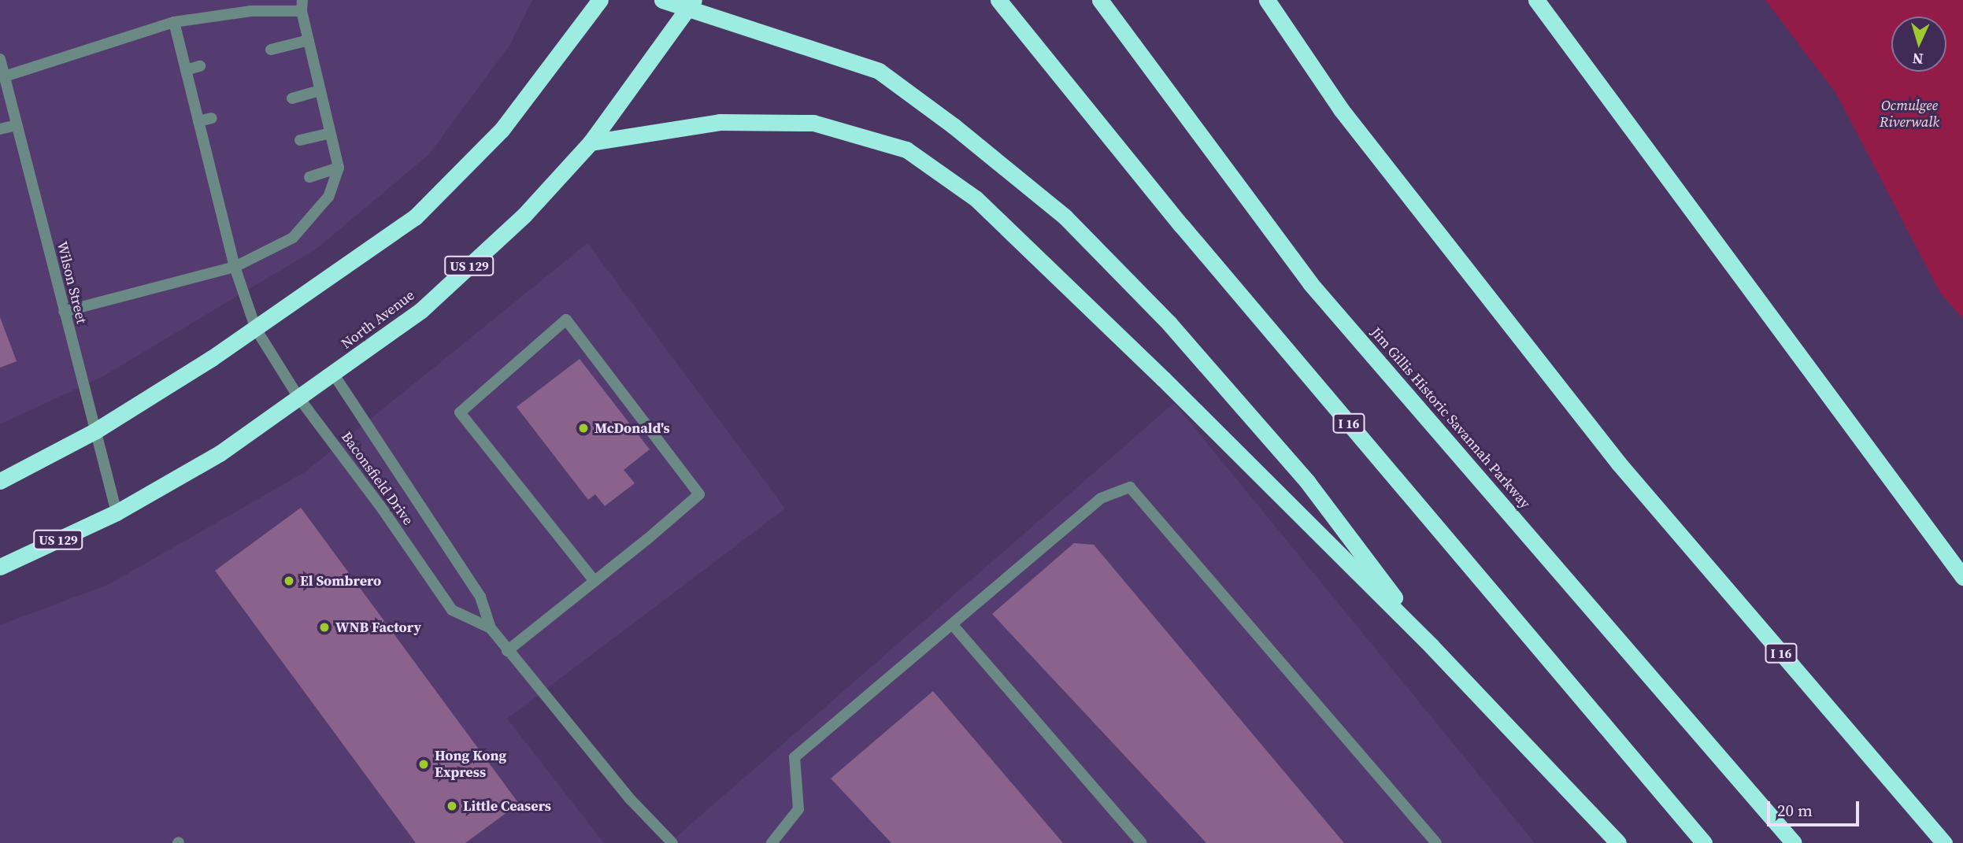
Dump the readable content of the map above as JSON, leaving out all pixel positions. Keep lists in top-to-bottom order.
{
  "streets": {
    "highway": [
      "US 129",
      "North Avenue",
      "Jim Gillis Historic Savannah Parkway",
      "I 16"
    ],
    "street": ["Wilson Street", "Baconsfield Drive"]
  },
  "crossings": [
    ["Wilson Street", "North Avenue"],
    ["North Avenue", "Baconsfield Drive"]
  ],
  "parks": ["Ocmulgee Riverwalk"],
  "places": [
    "McDonald's",
    "El Sombrero",
    "WNB Factory",
    "Hong Kong Express",
    "Little Ceasers"
  ],
  "scale_bar": "20 m",
  "north": "bottom"
}
